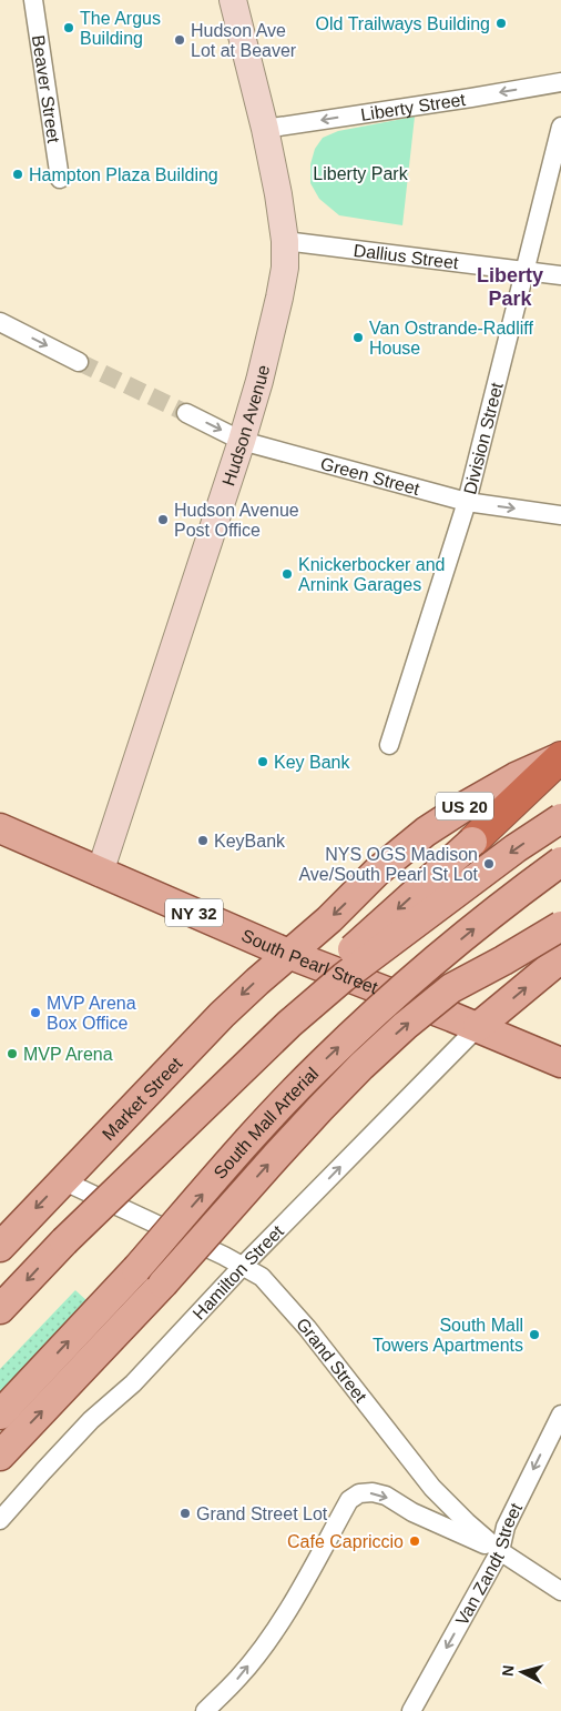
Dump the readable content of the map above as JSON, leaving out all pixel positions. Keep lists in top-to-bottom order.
{
  "streets": {
    "main road": [
      "US 20",
      "NY 32",
      "South Pearl Street",
      "Market Street",
      "South Mall Arterial"
    ],
    "street": [
      "Beaver Street",
      "Liberty Street",
      "Dallius Street",
      "Hudson Avenue",
      "Division Street",
      "Green Street",
      "Hamilton Street",
      "Grand Street",
      "Van Zandt Street"
    ]
  },
  "crossings": [
    ["Liberty Street", "Hudson Avenue"],
    ["Dallius Street", "Hudson Avenue"],
    ["Dallius Street", "Division Street"],
    ["Hudson Avenue", "Green Street"],
    ["Hudson Avenue", "South Pearl Street"],
    ["Division Street", "Green Street"],
    ["US 20", "South Pearl Street"],
    ["US 20", "Market Street"],
    ["South Pearl Street", "Market Street"],
    ["South Pearl Street", "Hamilton Street"],
    ["Market Street", "Grand Street"],
    ["Hamilton Street", "Grand Street"],
    ["Grand Street", "Van Zandt Street"]
  ],
  "one_way": [
    "Liberty Street",
    "Green Street",
    "Hamilton Street",
    "Van Zandt Street"
  ],
  "districts": ["Liberty Park"],
  "parks": ["Liberty Park"],
  "places": [
    "Old Trailways Building",
    "The Argus Building",
    "Hudson Ave Lot at Beaver",
    "Hampton Plaza Building",
    "Van Ostrande-Radliff House",
    "Hudson Avenue Post Office",
    "Knickerbocker and Arnink Garages",
    "Key Bank",
    "KeyBank",
    "NYS OGS Madison Ave/South Pearl St Lot",
    "MVP Arena Box Office",
    "MVP Arena",
    "South Mall Towers Apartments",
    "Grand Street Lot",
    "Cafe Capriccio"
  ],
  "north": "left"
}
